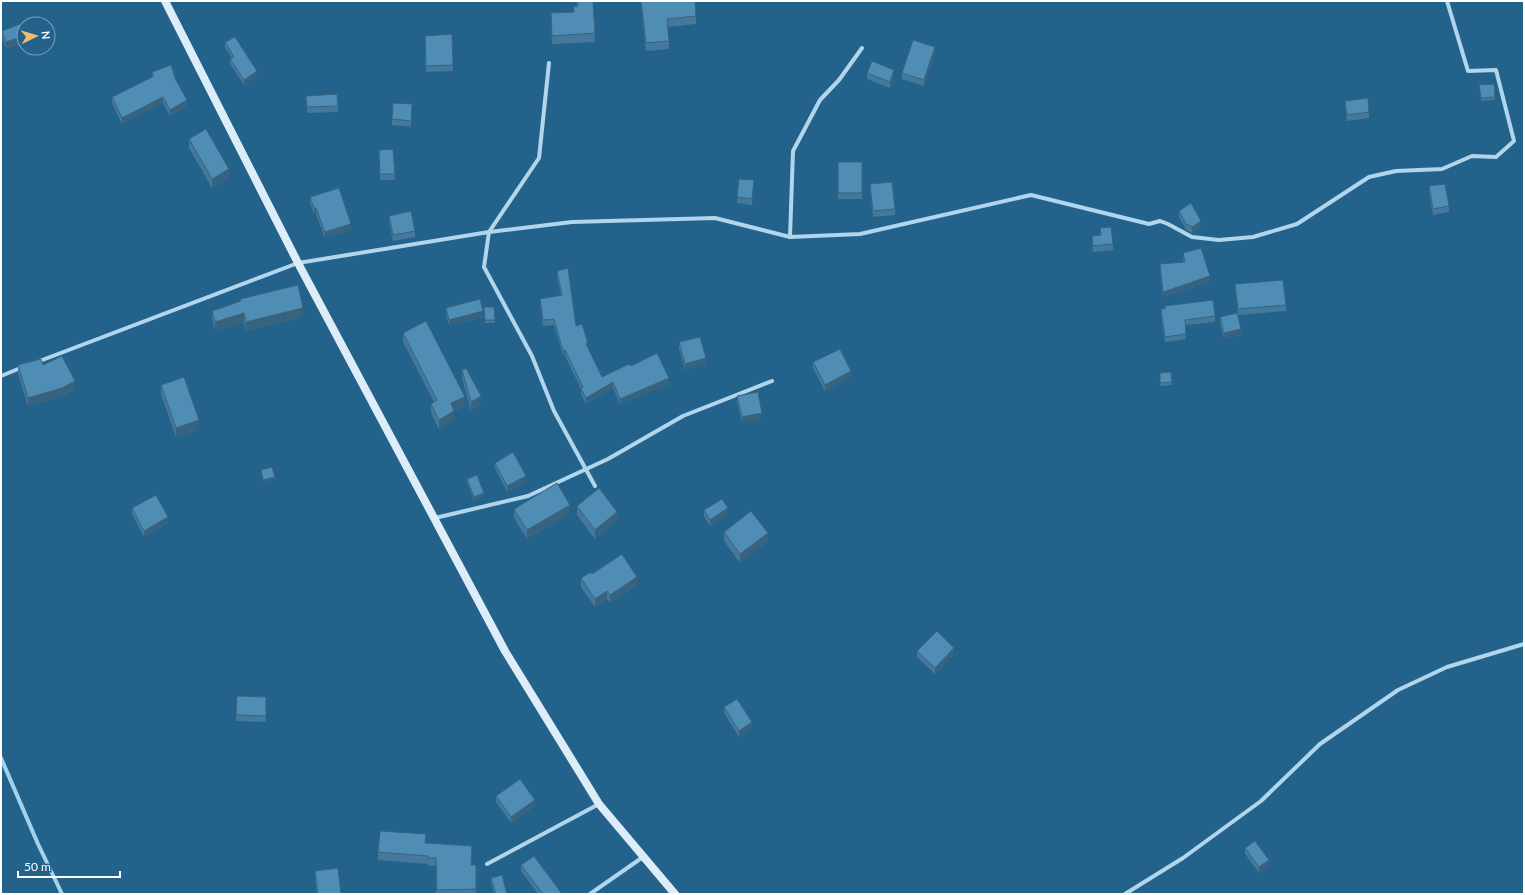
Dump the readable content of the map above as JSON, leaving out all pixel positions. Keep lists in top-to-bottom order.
{
  "scale_bar": "50 m",
  "north": "right"
}
